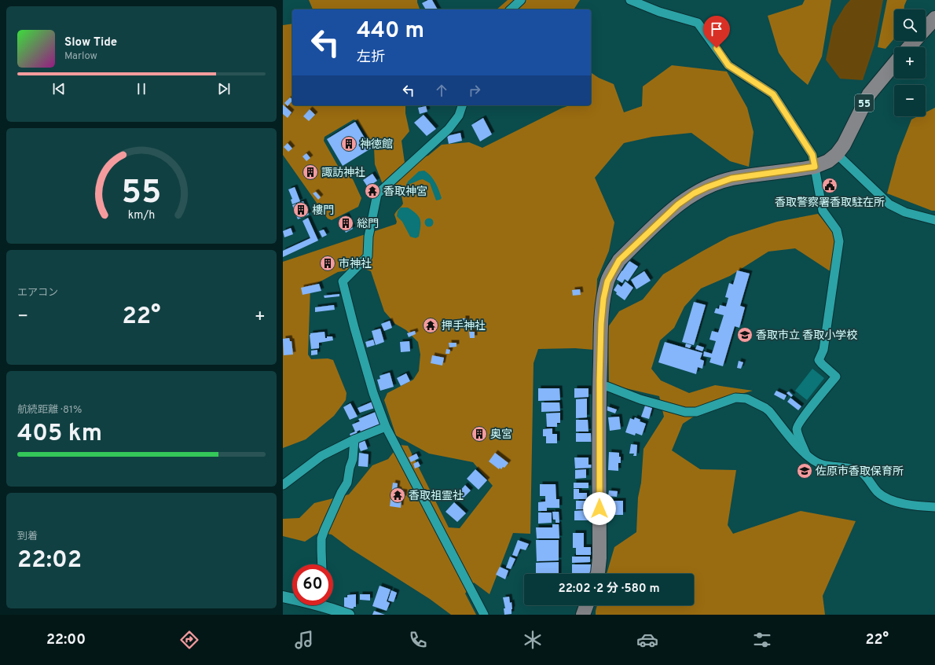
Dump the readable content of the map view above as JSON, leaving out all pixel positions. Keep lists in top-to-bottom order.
{
  "streets": {
    "main road": ["55"]
  },
  "places": {
    "building": [
      "神徳館",
      "諏訪神社",
      "樓門",
      "総門",
      "市神社",
      "奥宮"
    ],
    "public building": ["香取警察署香取駐在所"],
    "temple": ["香取神宮", "押手神社", "香取祖霊社"],
    "school or university": ["香取市立 香取小学校", "佐原市香取保育所"]
  },
  "page": {
    "map_buttons": ["+", "−"],
    "turn": ["440 m", "左折"],
    "song": ["Slow Tide", "Marlow"],
    "tile": [
      "エアコン",
      ["航続距離 · 81%", "405 km"],
      ["到着", "22:02"]
    ],
    "heat": ["−", "22°", "+"],
    "limit": "60",
    "trip": "22:02 · 2 分 · 580 m",
    "tabs": ["22:00", "22°"],
    "gauge": ["55", "km/h"]
  }
}
